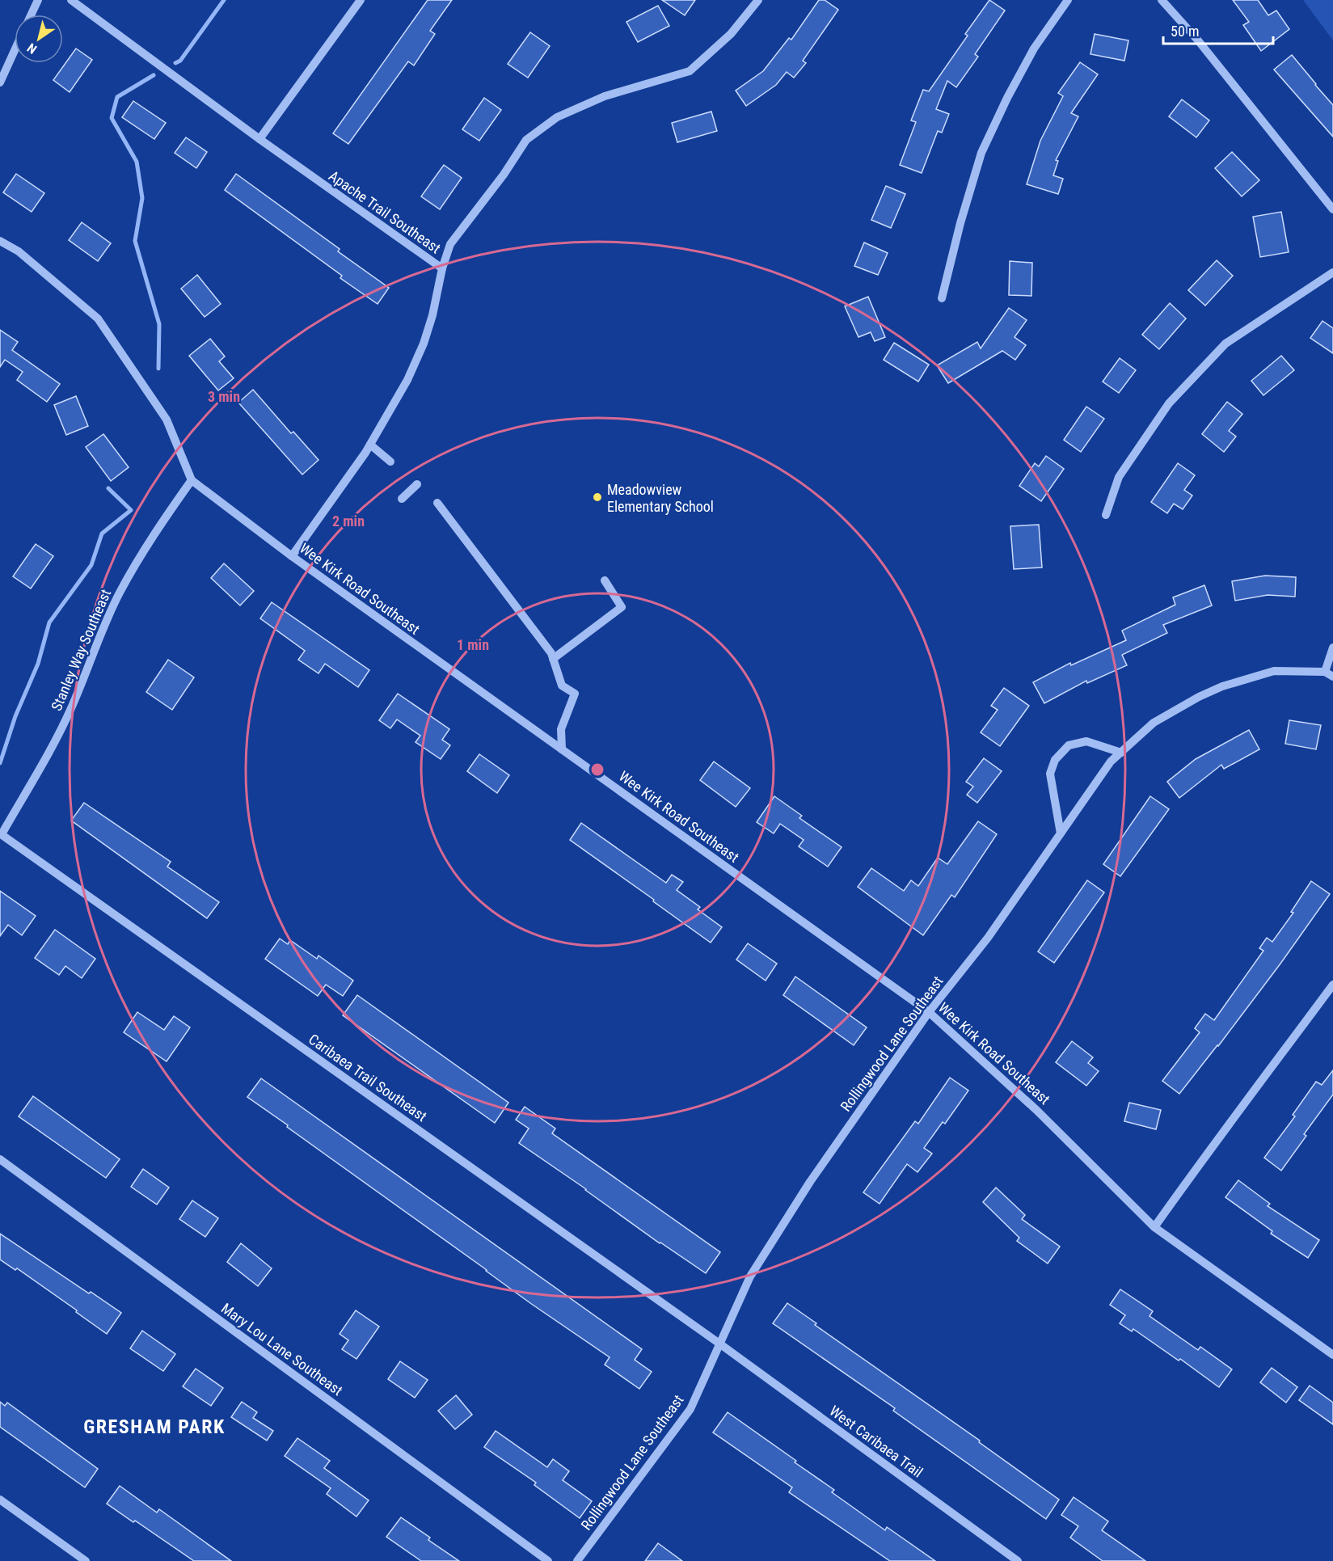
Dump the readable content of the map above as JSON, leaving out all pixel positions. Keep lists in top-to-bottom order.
{
  "streets": {
    "street": [
      "Apache Trail Southeast",
      "Wee Kirk Road Southeast",
      "Stanley Way Southeast",
      "Rollingwood Lane Southeast",
      "Caribaea Trail Southeast",
      "Mary Lou Lane Southeast",
      "West Caribaea Trail"
    ]
  },
  "crossings": [
    ["Apache Trail Southeast", "Wee Kirk Road Southeast"],
    ["Wee Kirk Road Southeast", "Stanley Way Southeast"],
    ["Wee Kirk Road Southeast", "Rollingwood Lane Southeast"],
    ["Stanley Way Southeast", "Caribaea Trail Southeast"],
    ["Rollingwood Lane Southeast", "Caribaea Trail Southeast"],
    ["Rollingwood Lane Southeast", "West Caribaea Trail"],
    ["Caribaea Trail Southeast", "West Caribaea Trail"]
  ],
  "districts": ["GRESHAM PARK"],
  "places": ["Meadowview Elementary School"],
  "scale_bar": "50 m",
  "north": "bottom left",
  "rings": ["3 min", "2 min", "1 min"]
}
